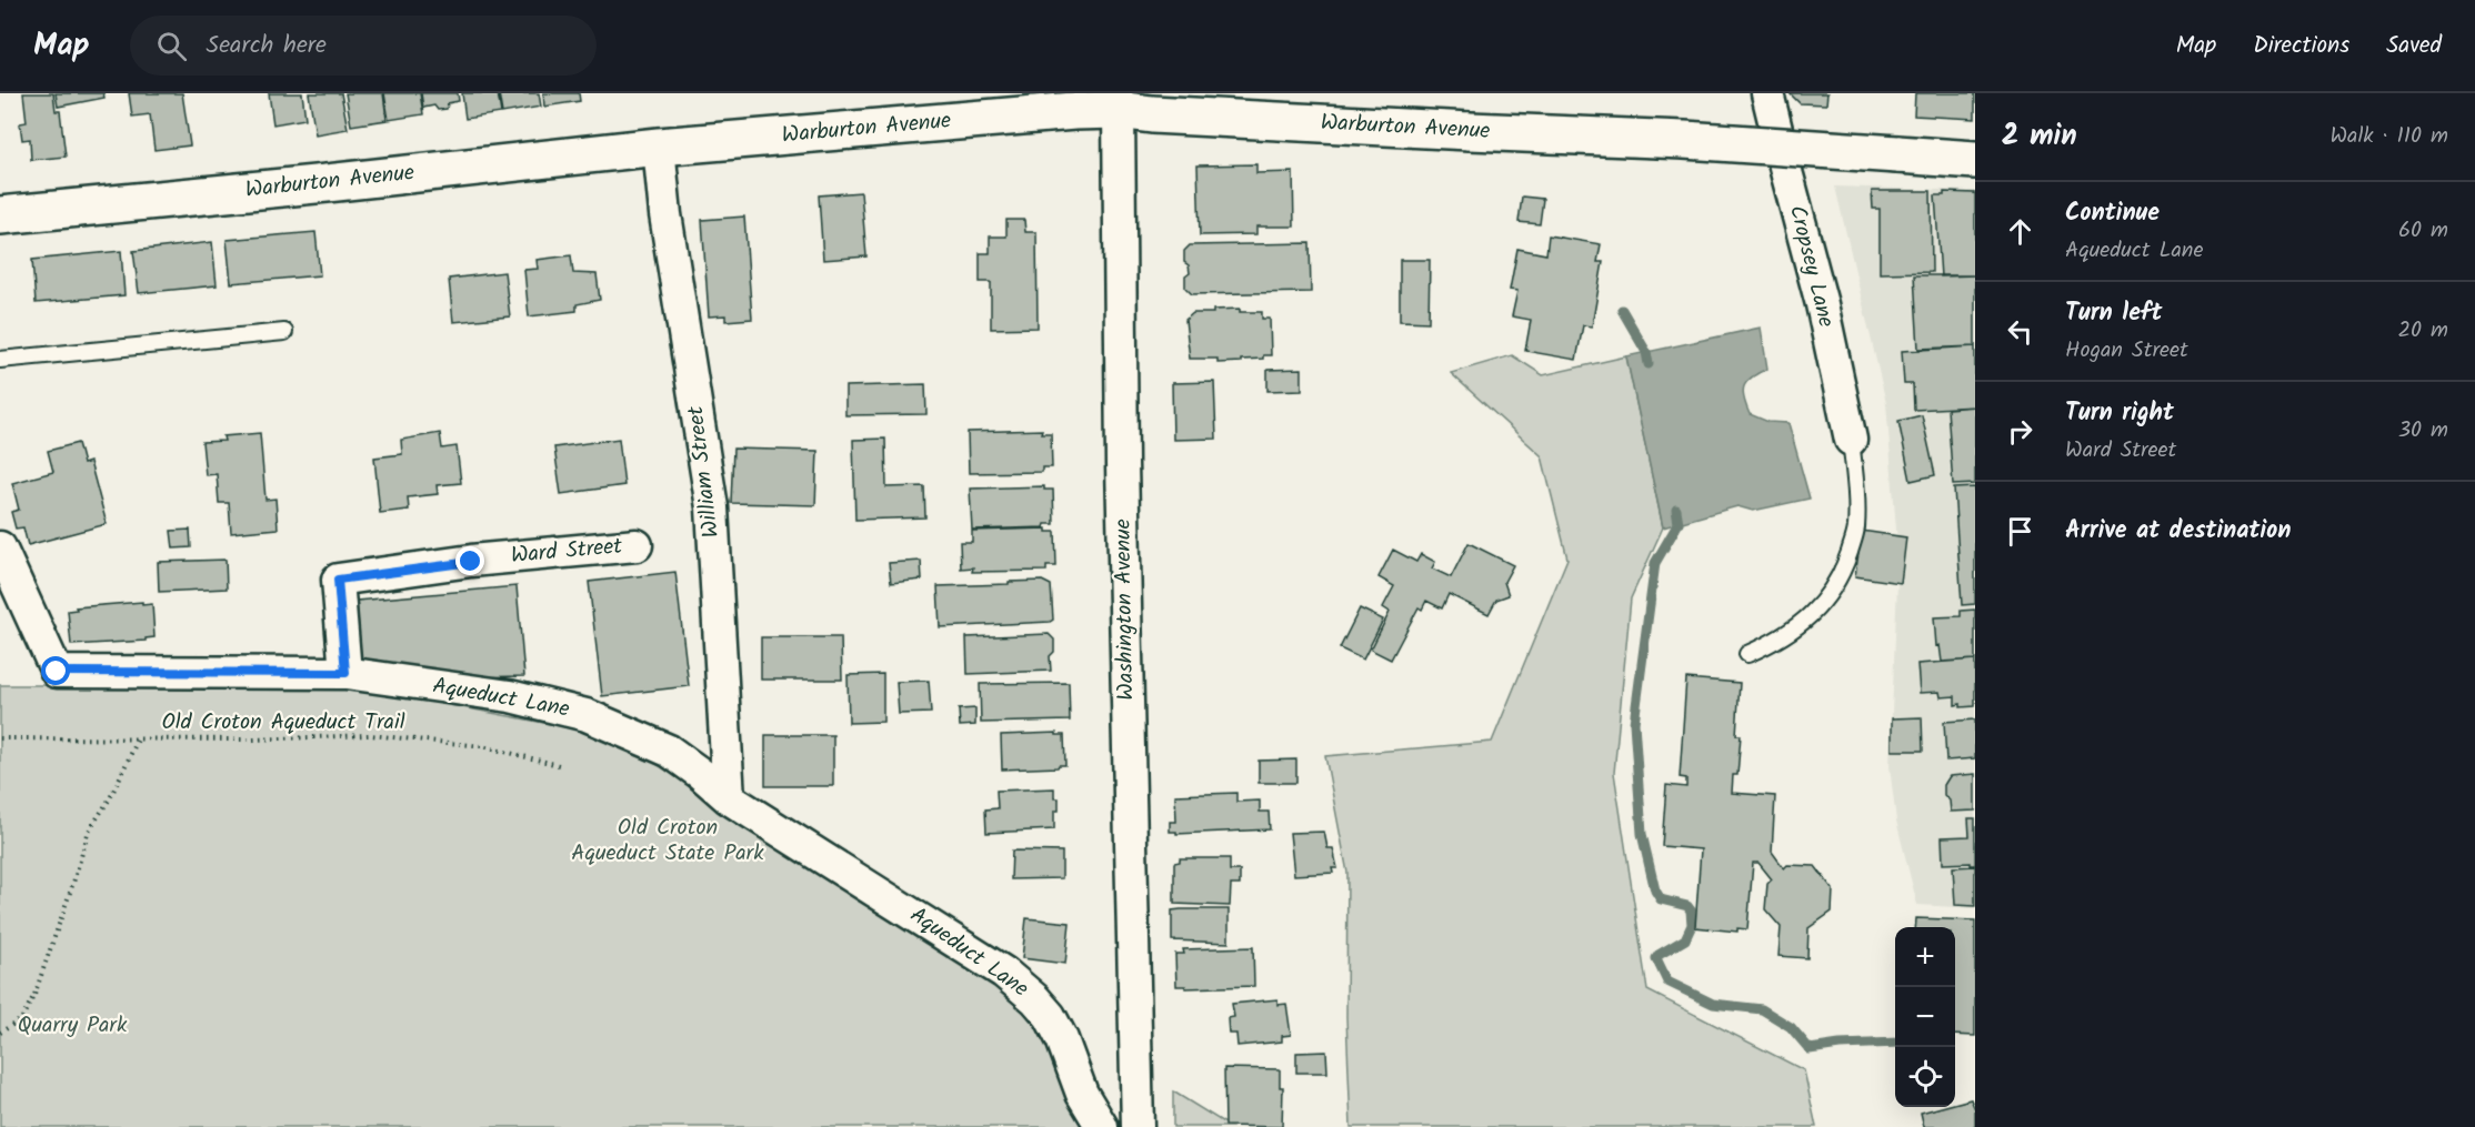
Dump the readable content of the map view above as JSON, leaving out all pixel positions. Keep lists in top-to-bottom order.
{
  "streets": {
    "street": [
      "Warburton Avenue",
      "Cropsey Lane",
      "William Street",
      "Ward Street",
      "Washington Avenue",
      "Aqueduct Lane"
    ],
    "path": ["Old Croton Aqueduct Trail"]
  },
  "crossings": [
    ["Warburton Avenue", "William Street"],
    ["Warburton Avenue", "Washington Avenue"],
    ["William Street", "Aqueduct Lane"],
    ["Ward Street", "Aqueduct Lane"]
  ],
  "parks": ["Old Croton Aqueduct State Park", "Quarry Park"],
  "page": {
    "header": "Map",
    "search": "Search here",
    "nav": ["Map", "Directions", "Saved"],
    "heading": ["2 min", "Walk · 110 m"],
    "list": [
      ["Continue", "Aqueduct Lane", "60 m"],
      ["Turn left", "Hogan Street", "20 m"],
      ["Turn right", "Ward Street", "30 m"],
      "Arrive at destination"
    ],
    "map_buttons": ["+", "−"]
  }
}
